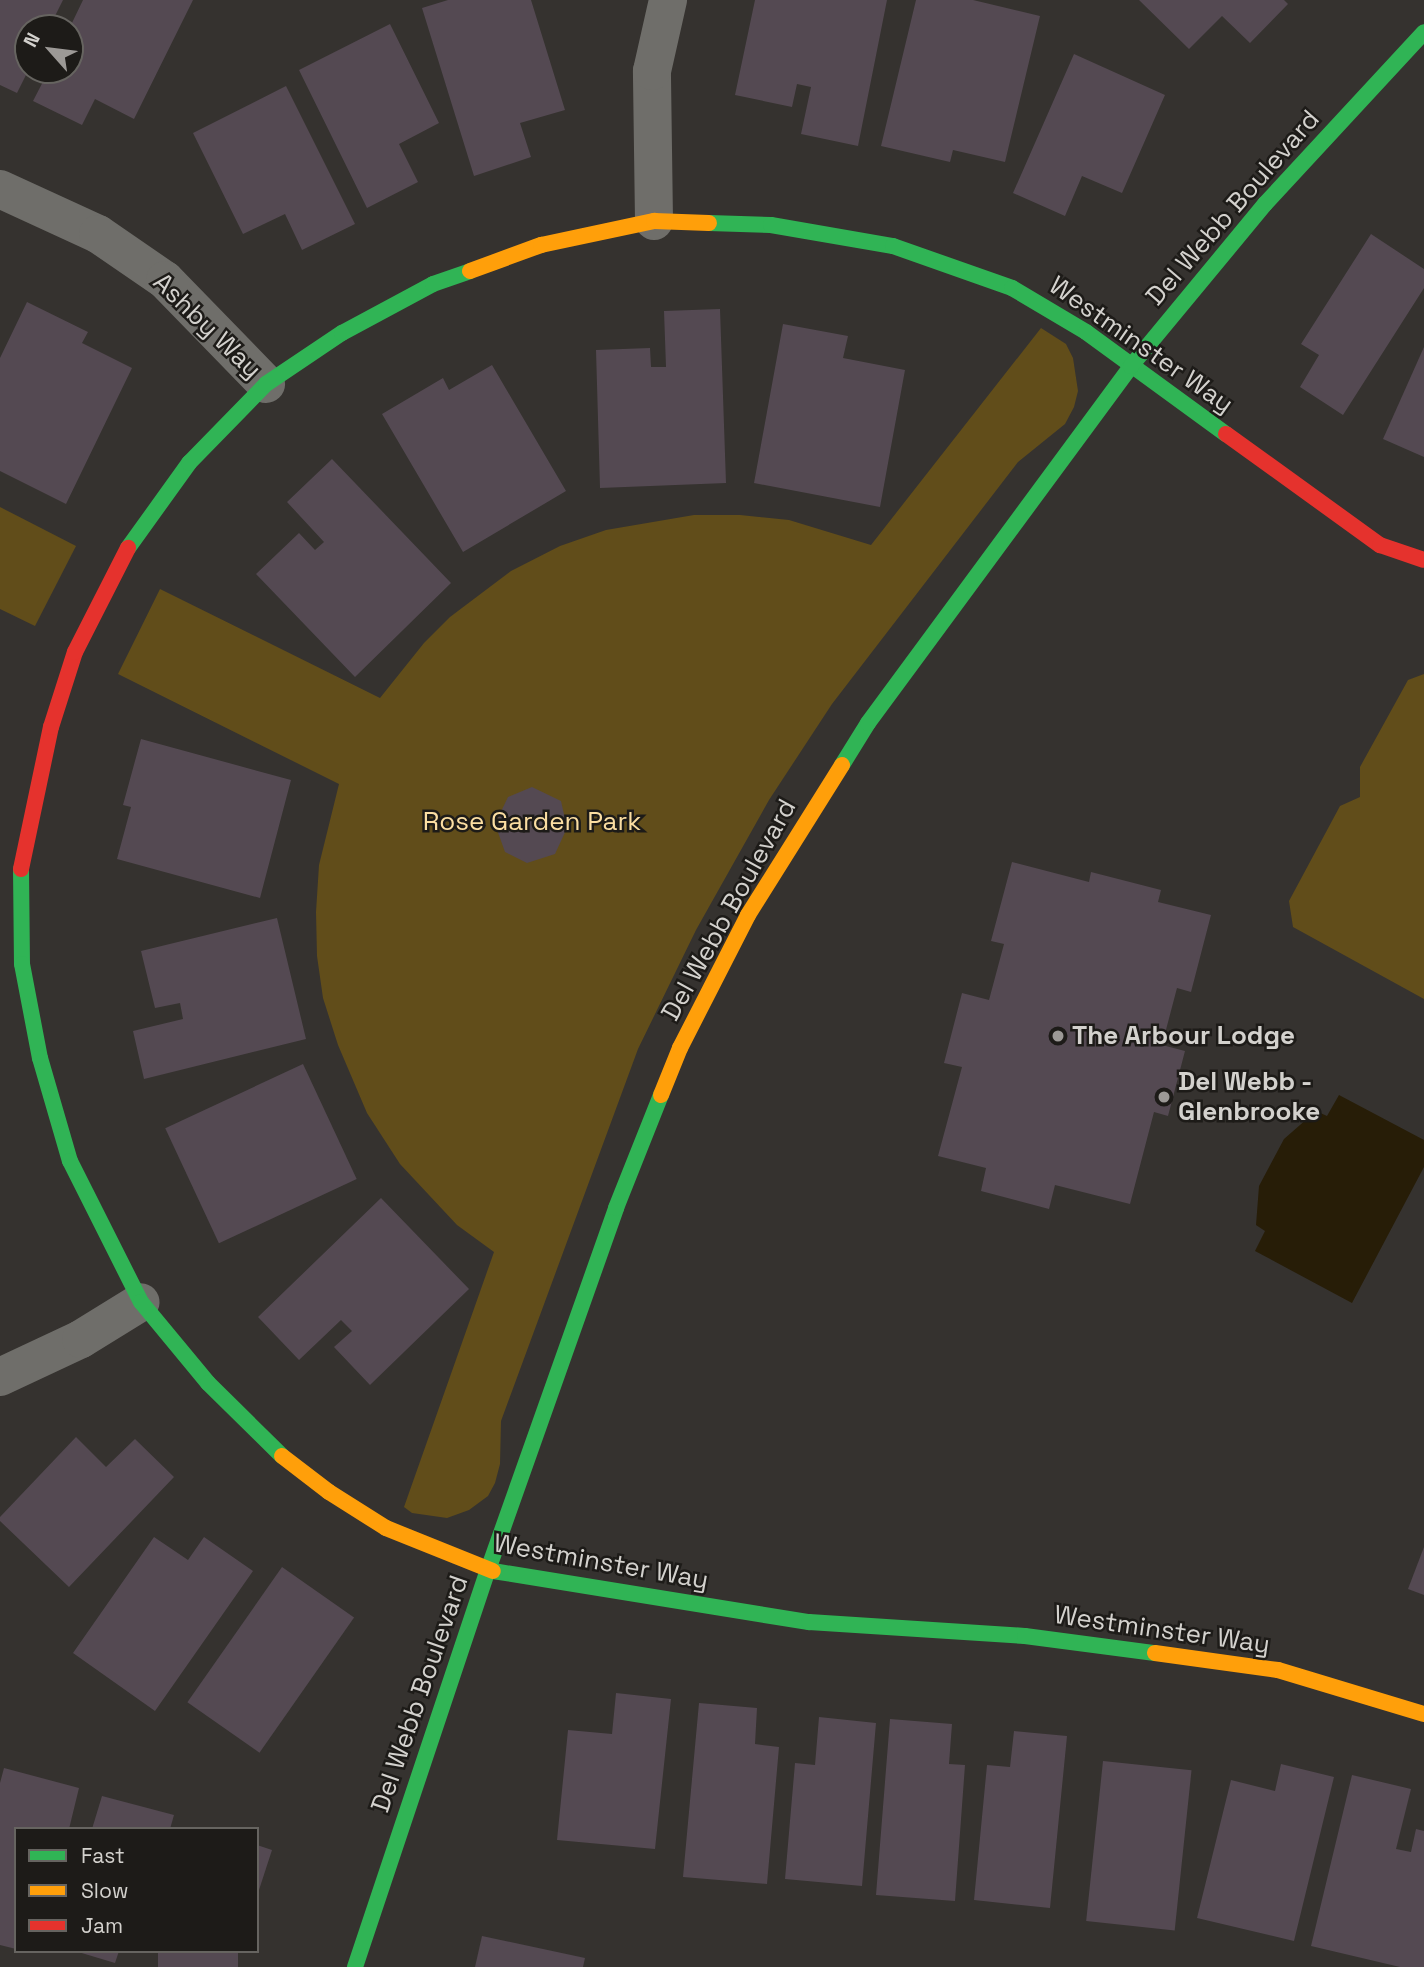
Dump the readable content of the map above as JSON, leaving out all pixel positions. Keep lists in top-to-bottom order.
{
  "streets": {
    "street": ["Del Webb Boulevard", "Ashby Way", "Westminster Way"]
  },
  "crossings": [
    ["Del Webb Boulevard", "Westminster Way"],
    ["Ashby Way", "Westminster Way"]
  ],
  "parks": ["Rose Garden Park"],
  "places": ["The Arbour Lodge", "Del Webb - Glenbrooke"],
  "legend": ["Fast", "Slow", "Jam"],
  "north": "top left"
}
